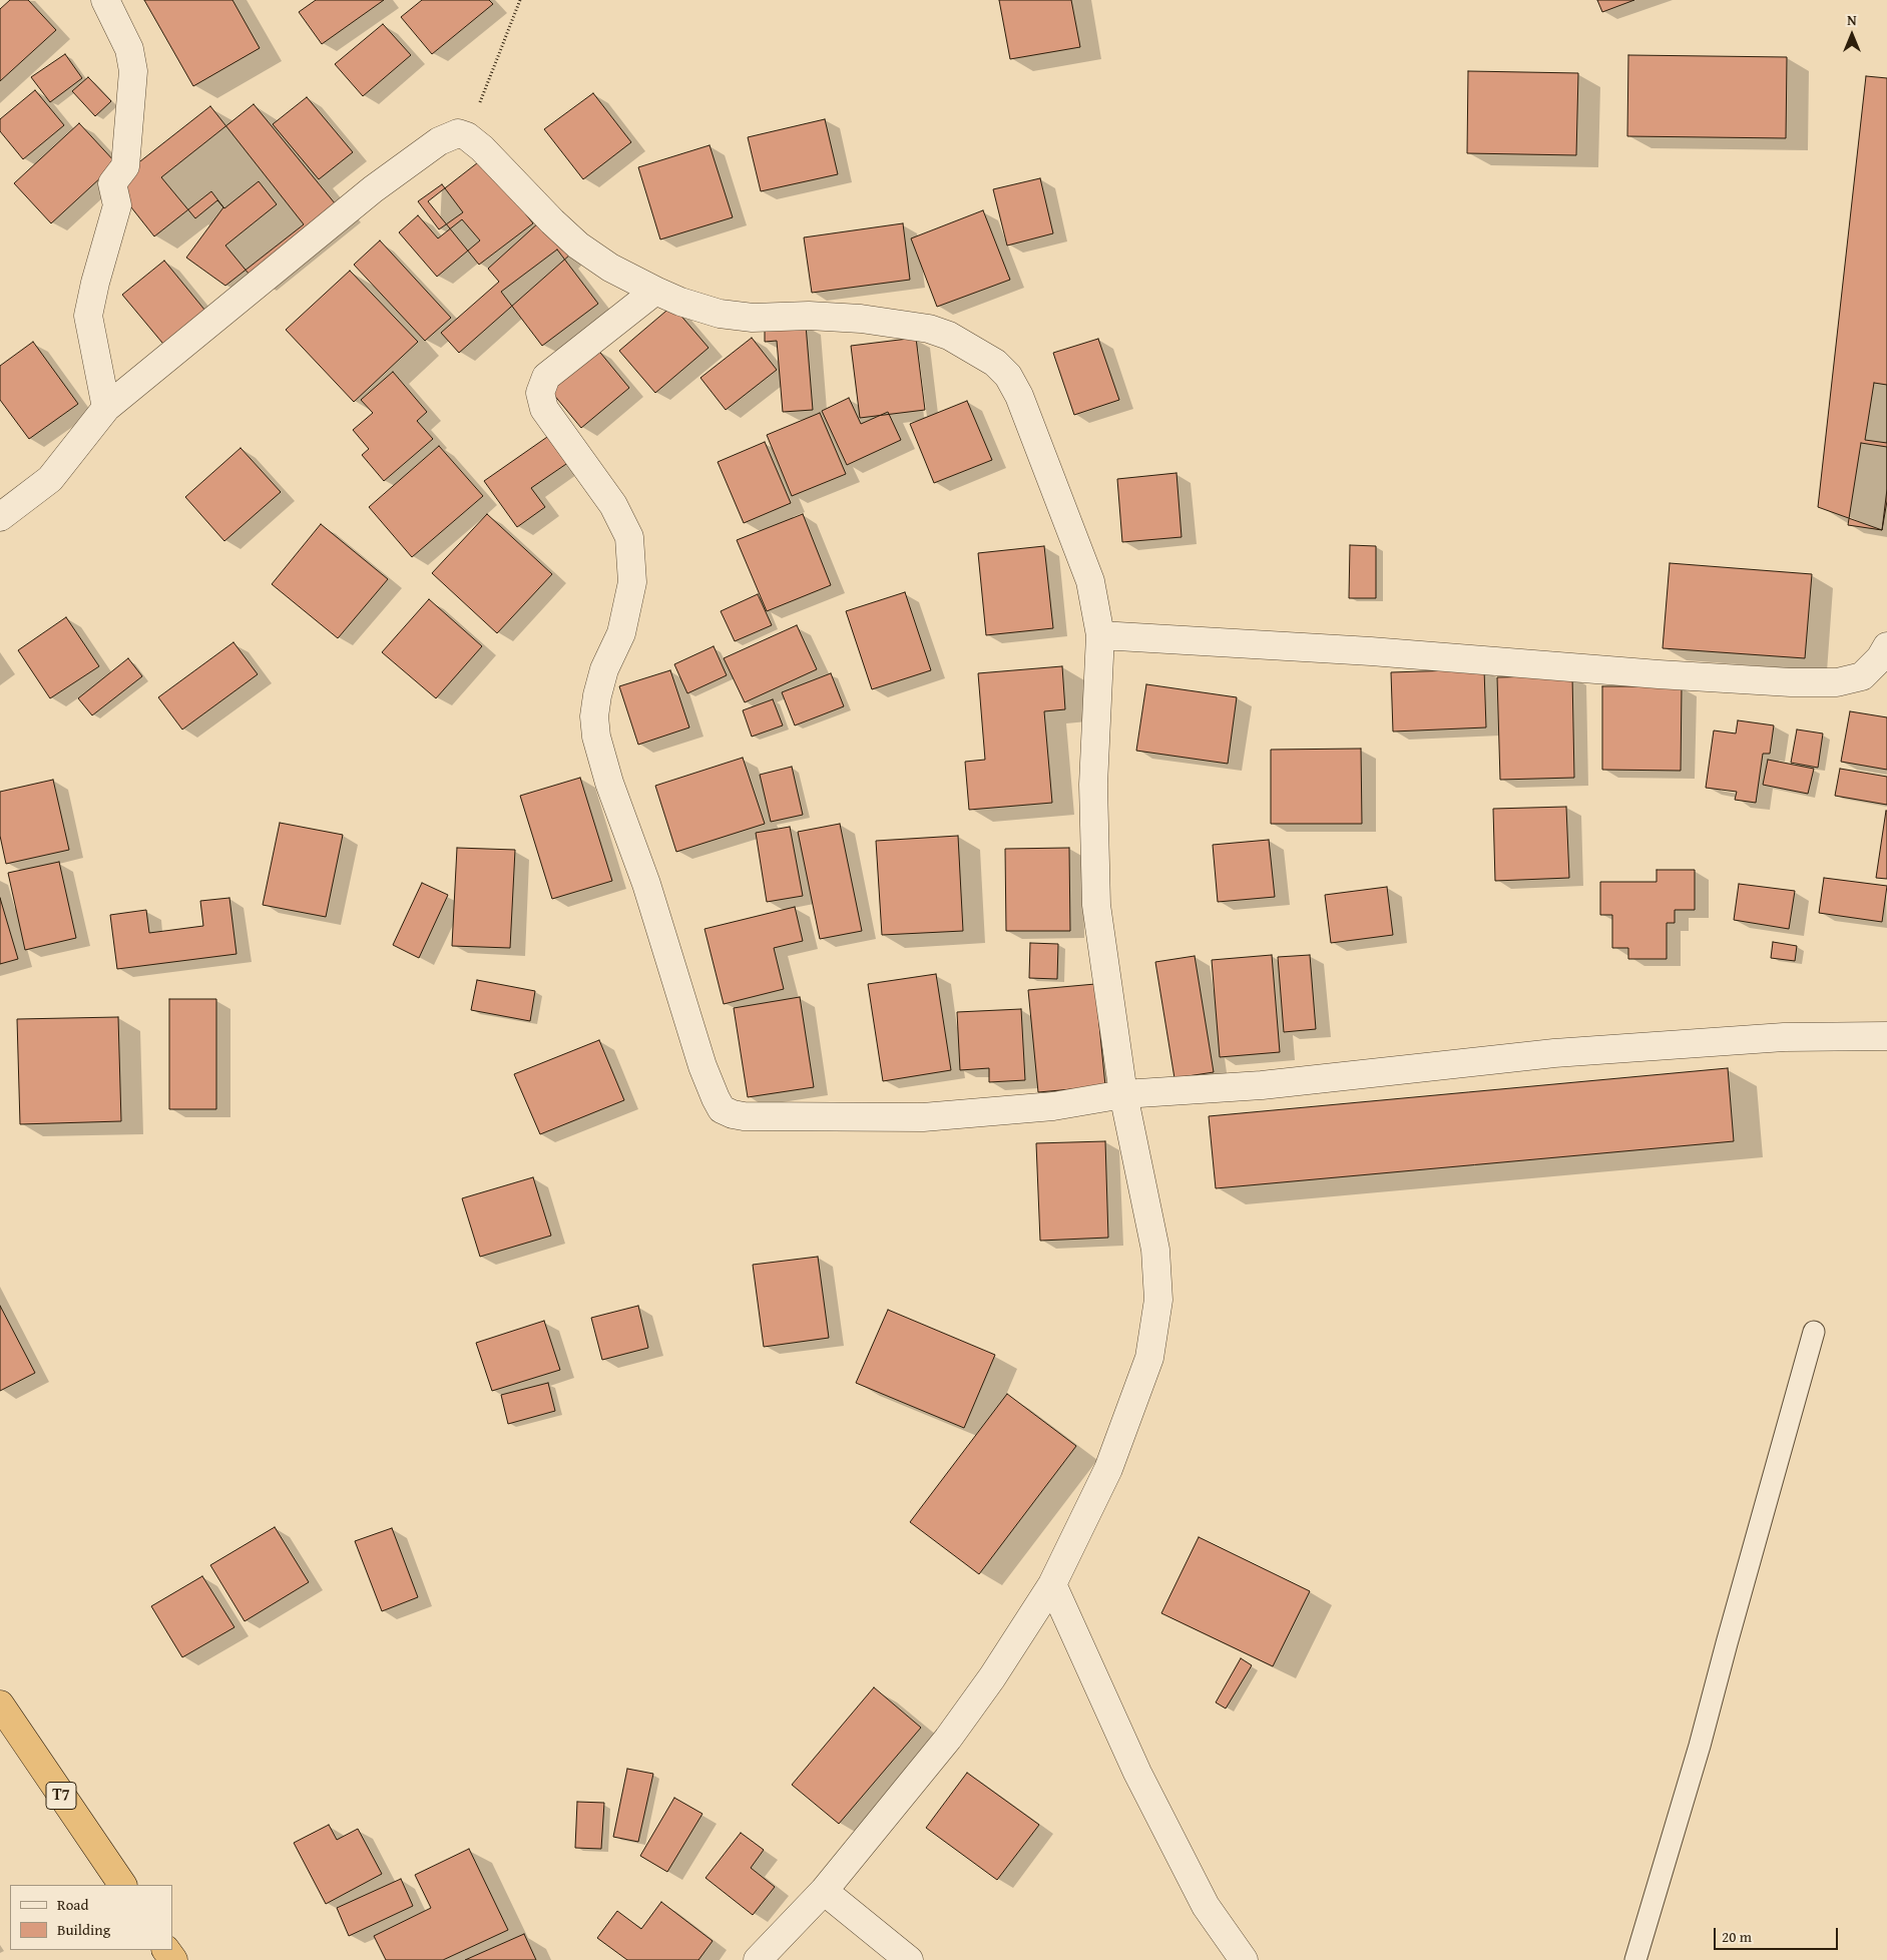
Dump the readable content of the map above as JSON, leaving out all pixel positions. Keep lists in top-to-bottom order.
{
  "streets": {
    "highway": ["T7"]
  },
  "legend": ["Road", "Building"],
  "scale_bar": "20 m",
  "north": "top"
}
